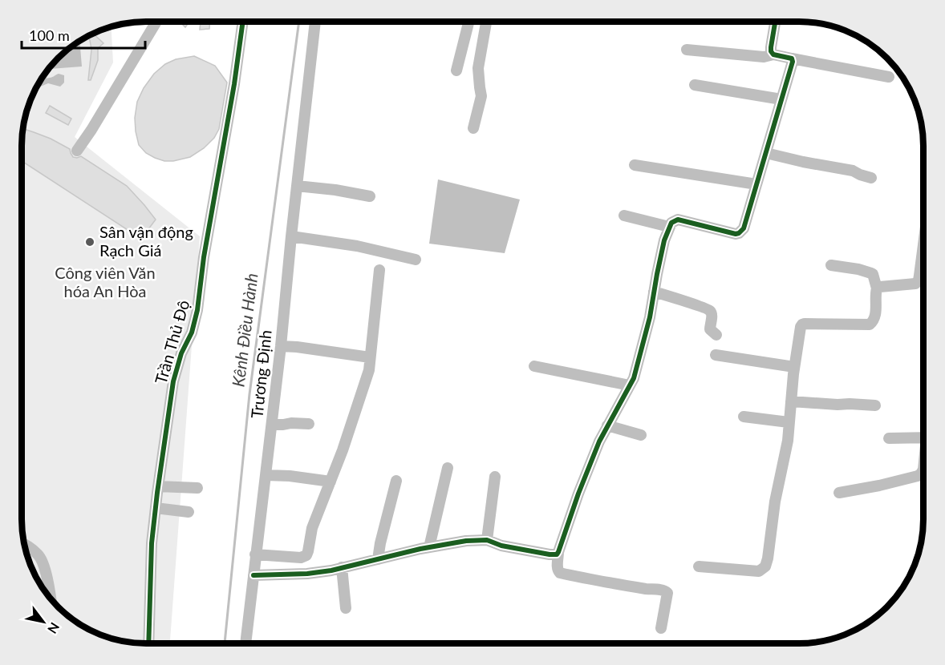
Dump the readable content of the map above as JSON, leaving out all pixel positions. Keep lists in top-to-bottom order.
{
  "streets": {
    "street": ["Trần Thủ Độ", "Trương Định"]
  },
  "water": ["Kênh Điều Hành"],
  "parks": ["Công viên Văn hóa An Hòa"],
  "places": ["Sân vận động Rạch Giá"],
  "scale_bar": "100 m",
  "north": "bottom right"
}
